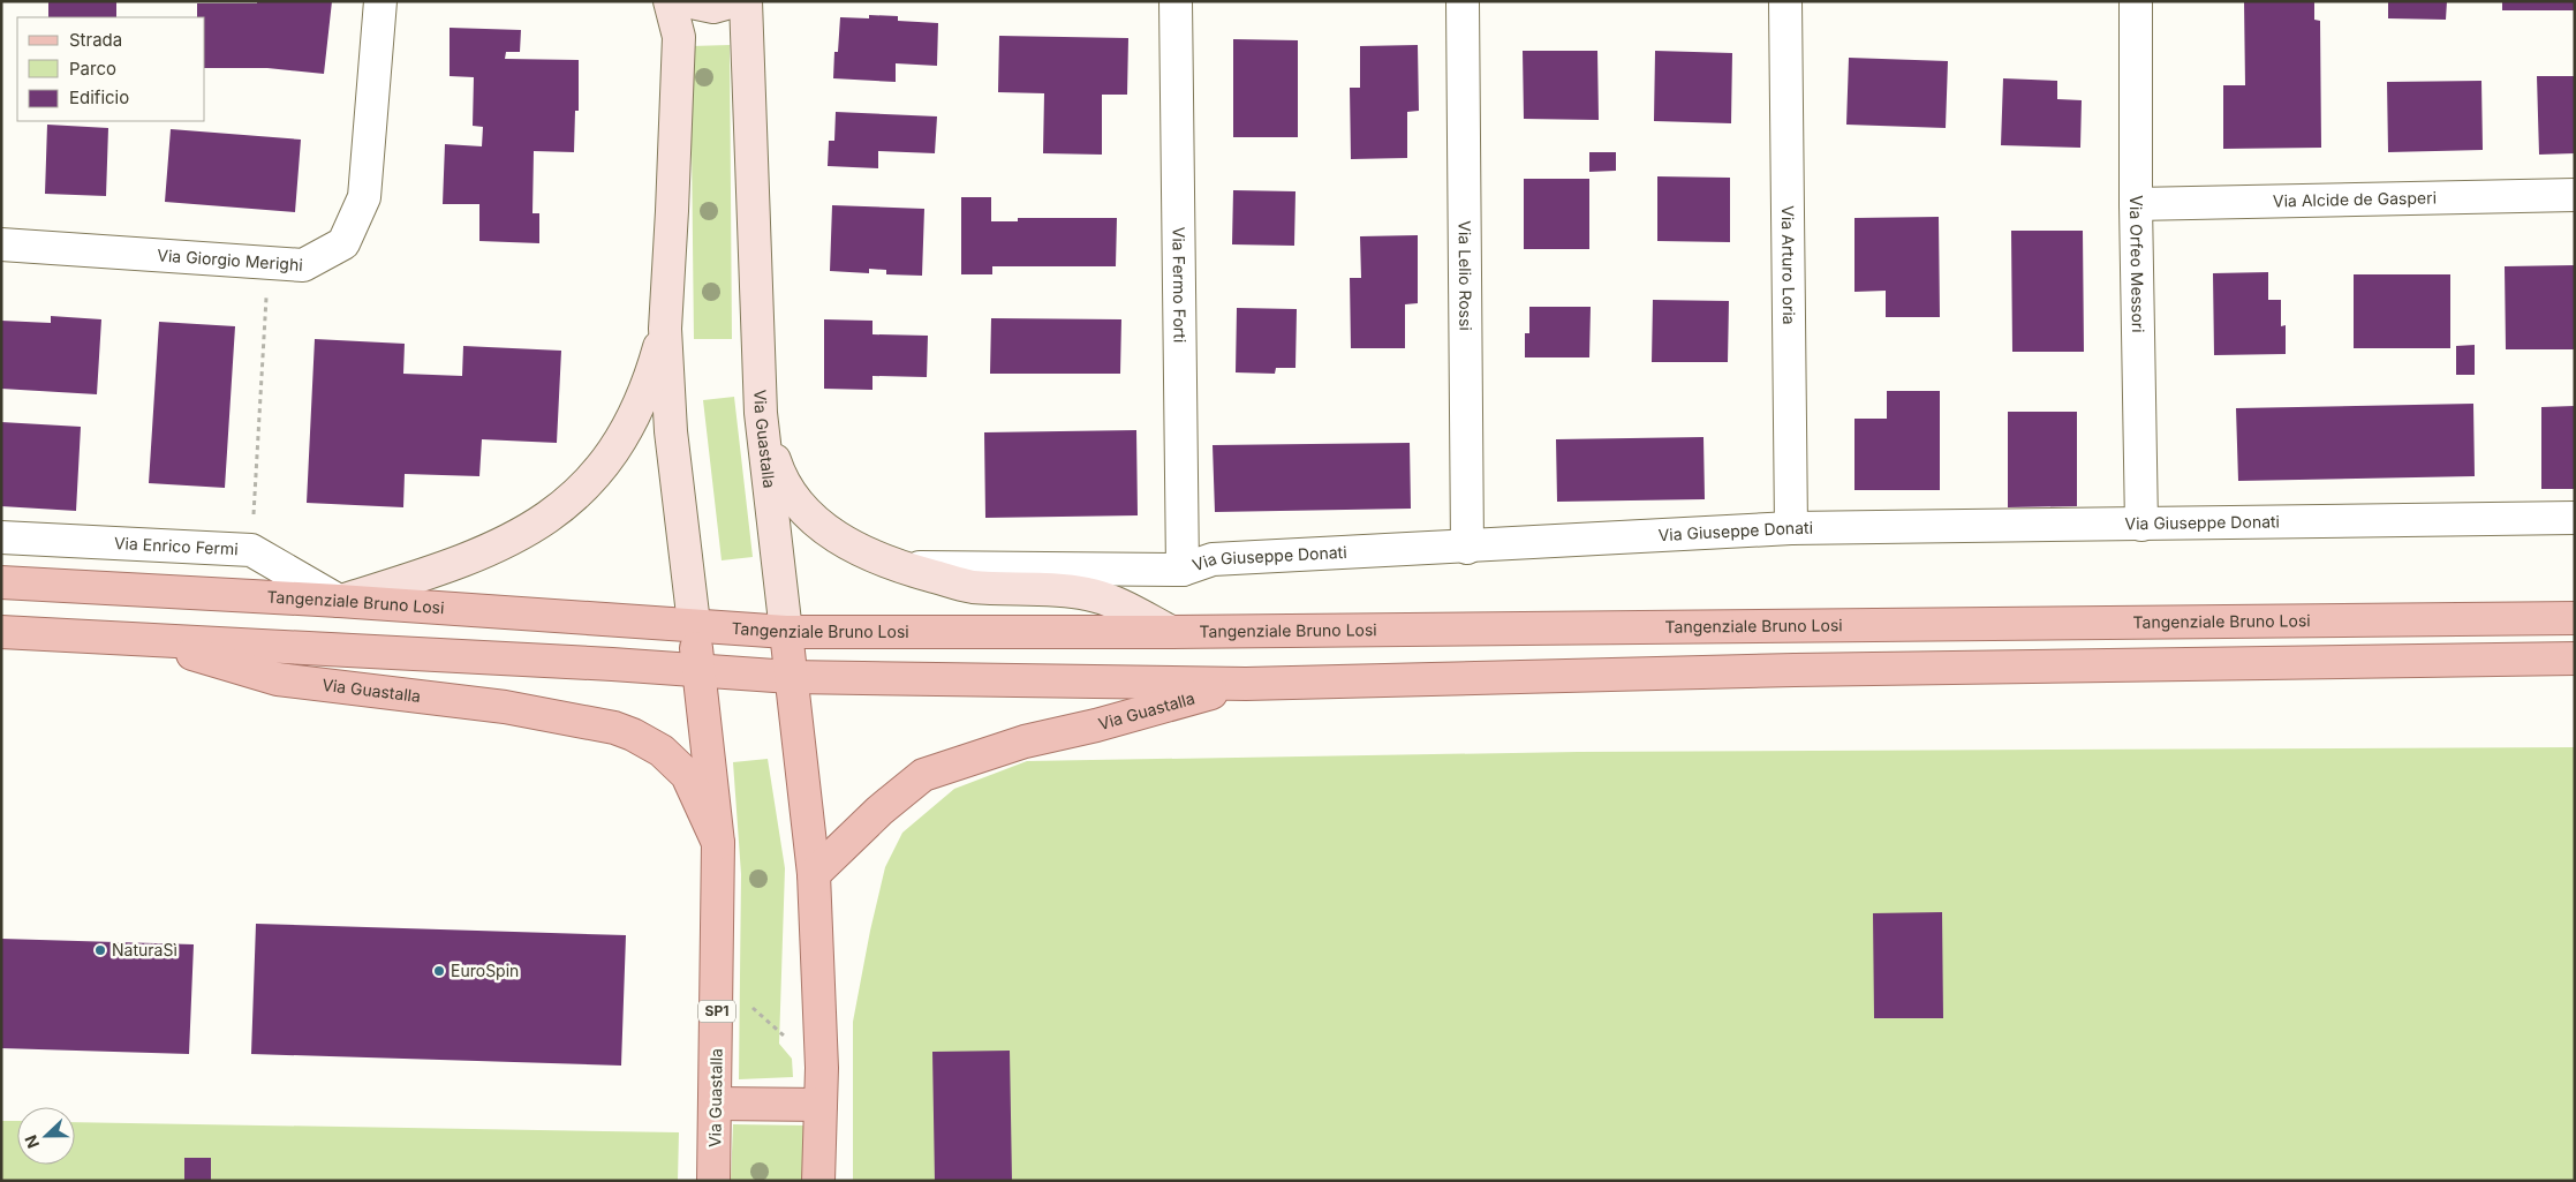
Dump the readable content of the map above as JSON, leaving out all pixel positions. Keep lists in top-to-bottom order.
{
  "streets": {
    "main road": ["Via Guastalla", "Tangenziale Bruno Losi", "SP1"],
    "street": [
      "Via Alcide de Gasperi",
      "Via Giorgio Merighi",
      "Via Orfeo Messori",
      "Via Arturo Loria",
      "Via Lelio Rossi",
      "Via Fermo Forti",
      "Via Giuseppe Donati",
      "Via Enrico Fermi"
    ]
  },
  "crossings": [
    ["Via Alcide de Gasperi", "Via Orfeo Messori"],
    ["Via Orfeo Messori", "Via Giuseppe Donati"],
    ["Via Arturo Loria", "Via Giuseppe Donati"],
    ["Via Lelio Rossi", "Via Giuseppe Donati"],
    ["Via Fermo Forti", "Via Giuseppe Donati"],
    ["Via Guastalla", "Tangenziale Bruno Losi"],
    ["Via Enrico Fermi", "Tangenziale Bruno Losi"]
  ],
  "places": ["NaturaSì", "EuroSpin"],
  "legend": ["Strada", "Parco", "Edificio"],
  "north": "left"
}
